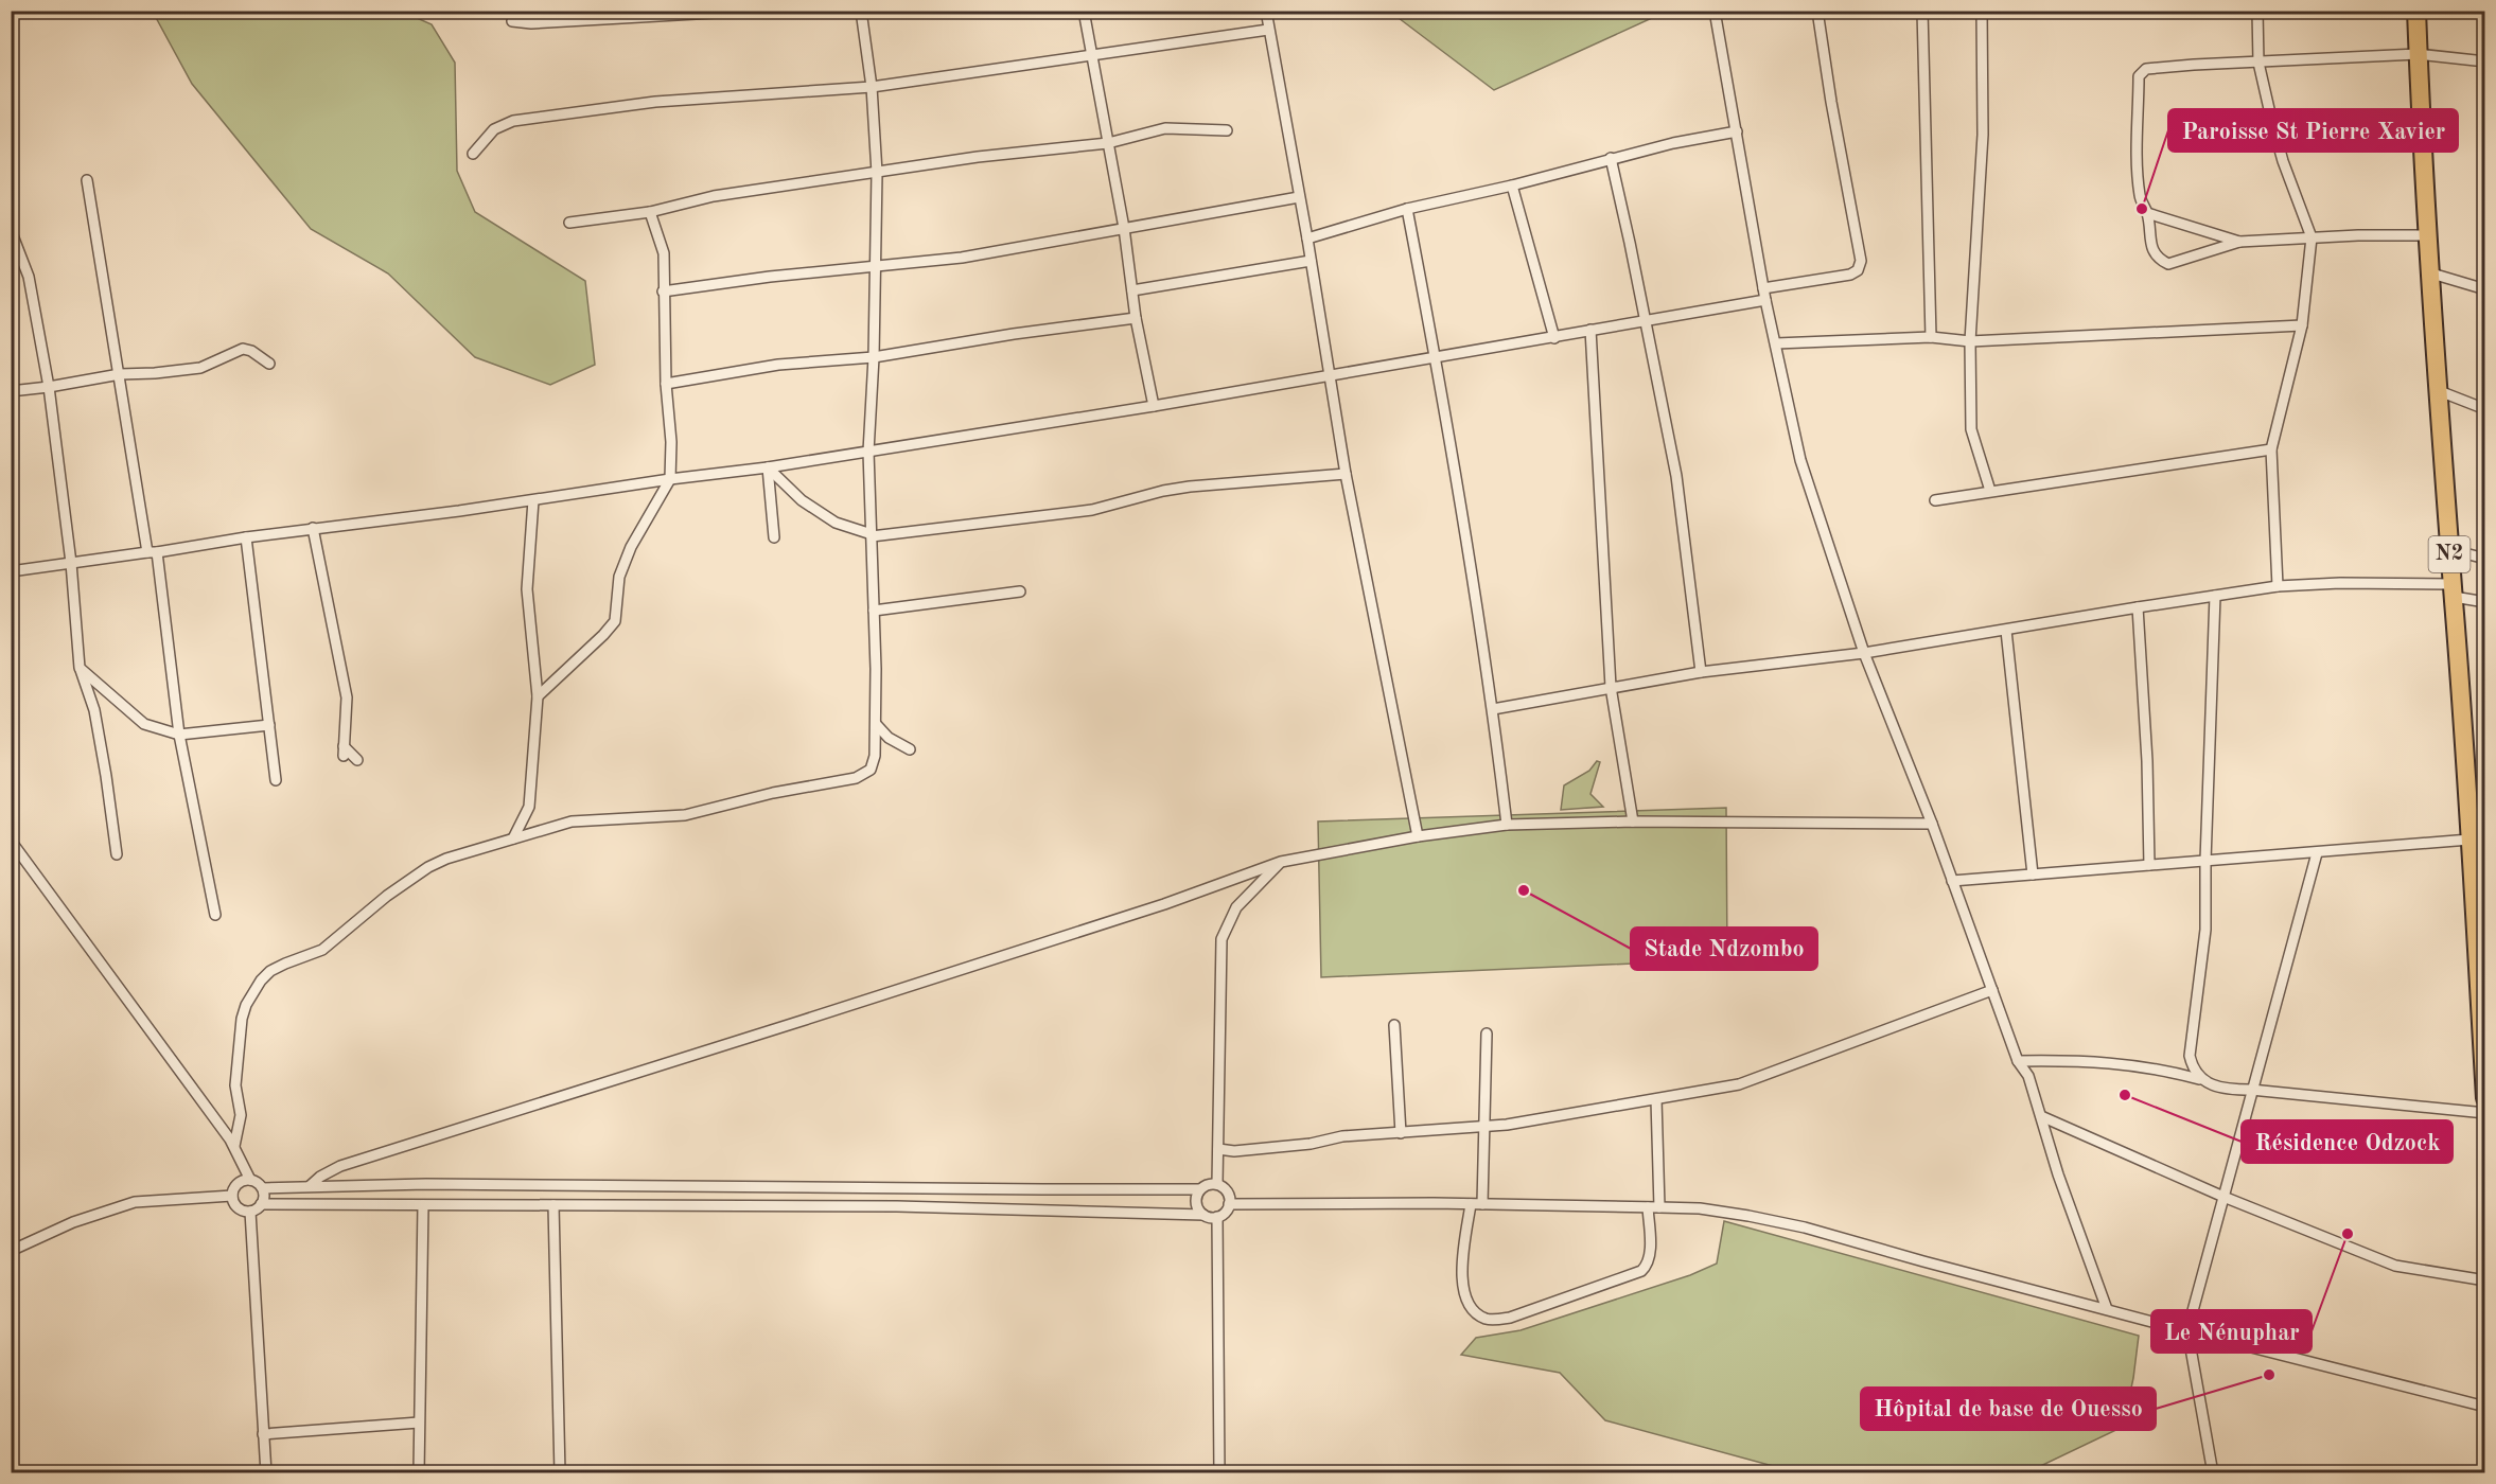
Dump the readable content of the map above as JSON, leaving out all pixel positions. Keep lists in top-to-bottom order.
{
  "streets": {
    "highway": ["N2"]
  },
  "places": [
    "Paroisse St Pierre Xavier",
    "Stade Ndzombo",
    "Résidence Odzock",
    "Le Nénuphar",
    "Hôpital de base de Ouesso"
  ]
}
